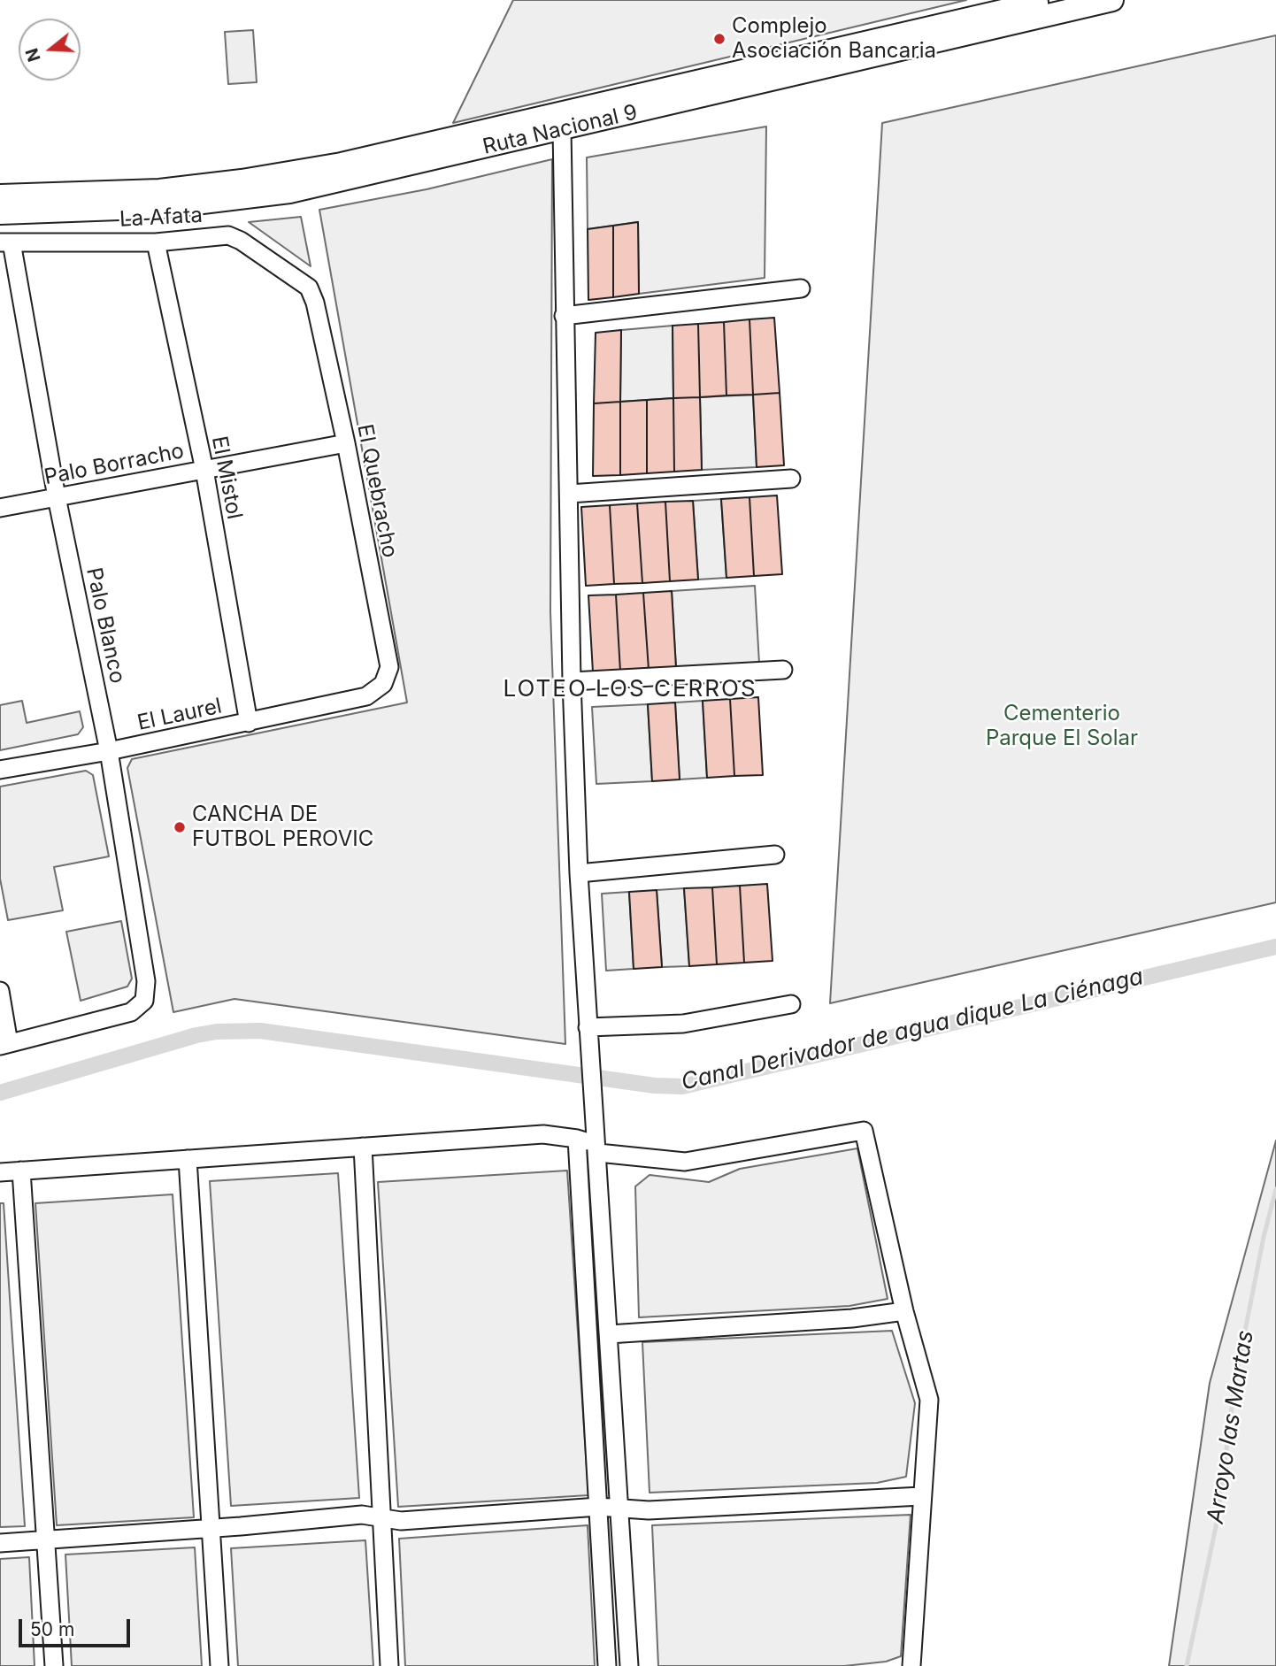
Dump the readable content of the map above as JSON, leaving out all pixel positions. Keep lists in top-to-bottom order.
{
  "streets": {
    "main road": ["Ruta Nacional 9"],
    "street": [
      "La Afata",
      "Palo Borracho",
      "El Mistol",
      "El Quebracho",
      "Palo Blanco",
      "El Laurel"
    ]
  },
  "crossings": [
    ["La Afata", "El Mistol"],
    ["La Afata", "El Quebracho"],
    ["La Afata", "Palo Blanco"],
    ["Palo Borracho", "El Mistol"],
    ["Palo Borracho", "El Quebracho"],
    ["Palo Borracho", "Palo Blanco"],
    ["El Mistol", "El Laurel"],
    ["El Quebracho", "El Laurel"],
    ["Palo Blanco", "El Laurel"]
  ],
  "districts": ["LOTEO LOS CERROS"],
  "water": ["Canal Derivador de agua dique La Ciénaga", "Arroyo las Martas"],
  "parks": ["Cementerio Parque El Solar"],
  "places": ["Complejo Asociación Bancaria", "CANCHA DE FUTBOL PEROVIC"],
  "scale_bar": "50 m",
  "north": "left"
}
